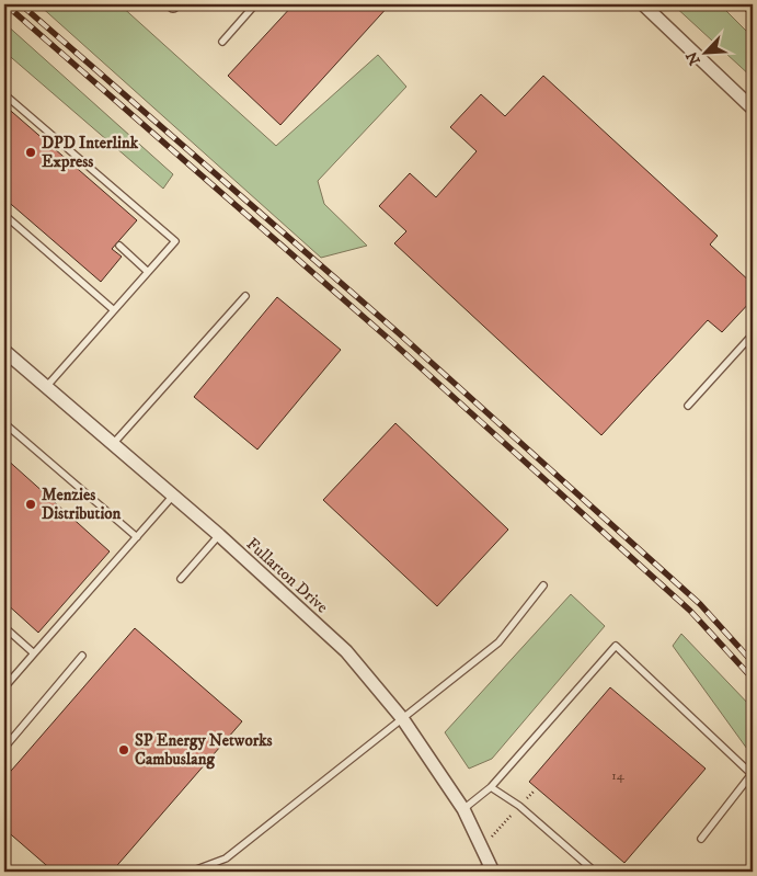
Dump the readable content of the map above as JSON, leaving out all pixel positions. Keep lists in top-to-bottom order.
{
  "streets": {
    "street": ["Fullarton Drive"]
  },
  "places": ["DPD Interlink Express", "Menzies Distribution", "SP Energy Networks Cambuslang"],
  "house_numbers": ["14"],
  "north": "bottom left"
}
